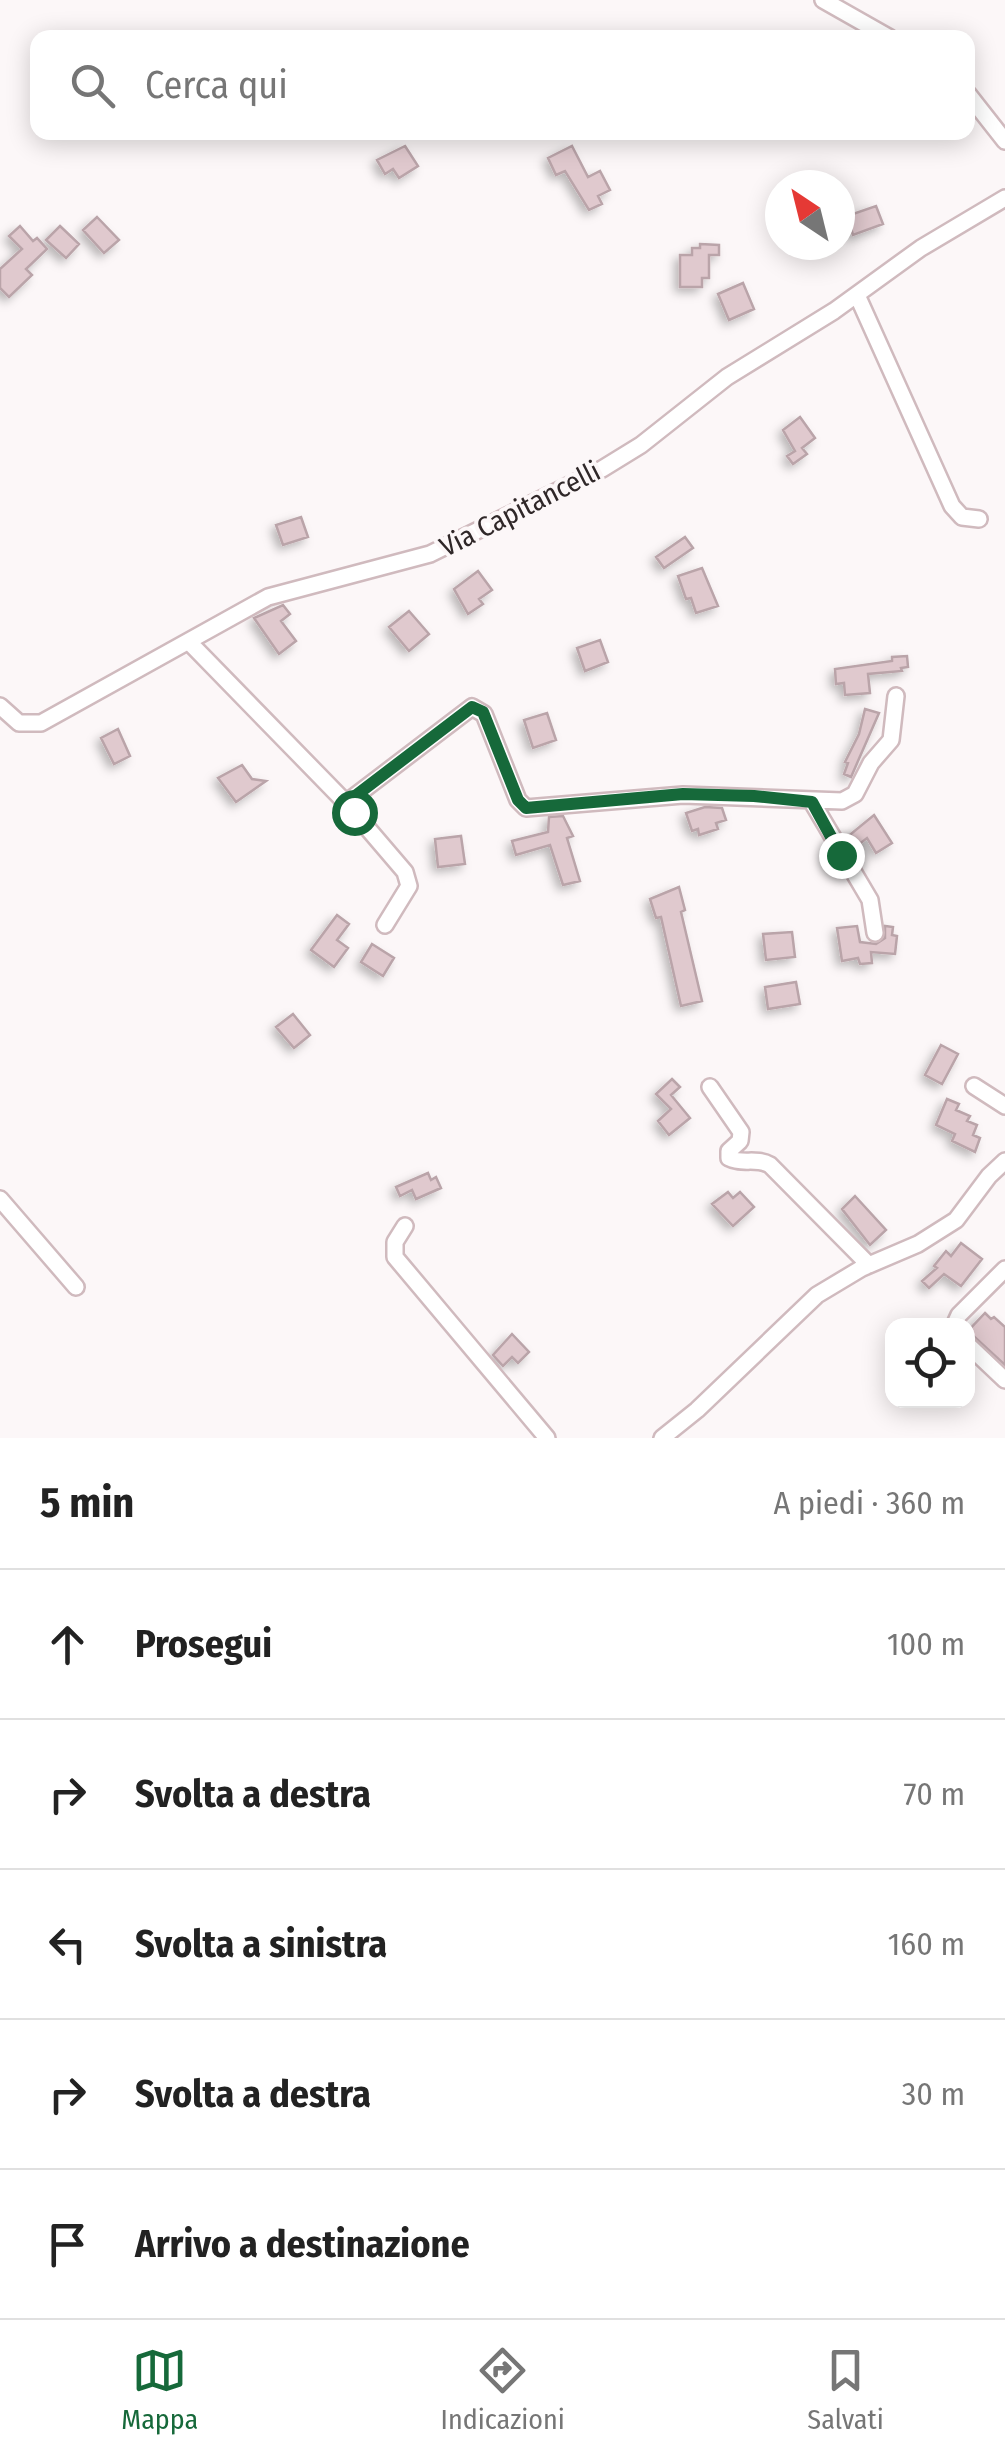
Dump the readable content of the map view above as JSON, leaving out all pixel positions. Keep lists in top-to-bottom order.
{
  "streets": {
    "street": ["Via Capitancelli"]
  },
  "north": "top left",
  "page": {
    "search": "Cerca qui",
    "heading": ["5 min", "A piedi · 360 m"],
    "list": [
      ["Prosegui", "100 m"],
      ["Svolta a destra", "70 m"],
      ["Svolta a sinistra", "160 m"],
      ["Svolta a destra", "30 m"],
      "Arrivo a destinazione"
    ],
    "nav": ["Mappa", "Indicazioni", "Salvati"]
  }
}
